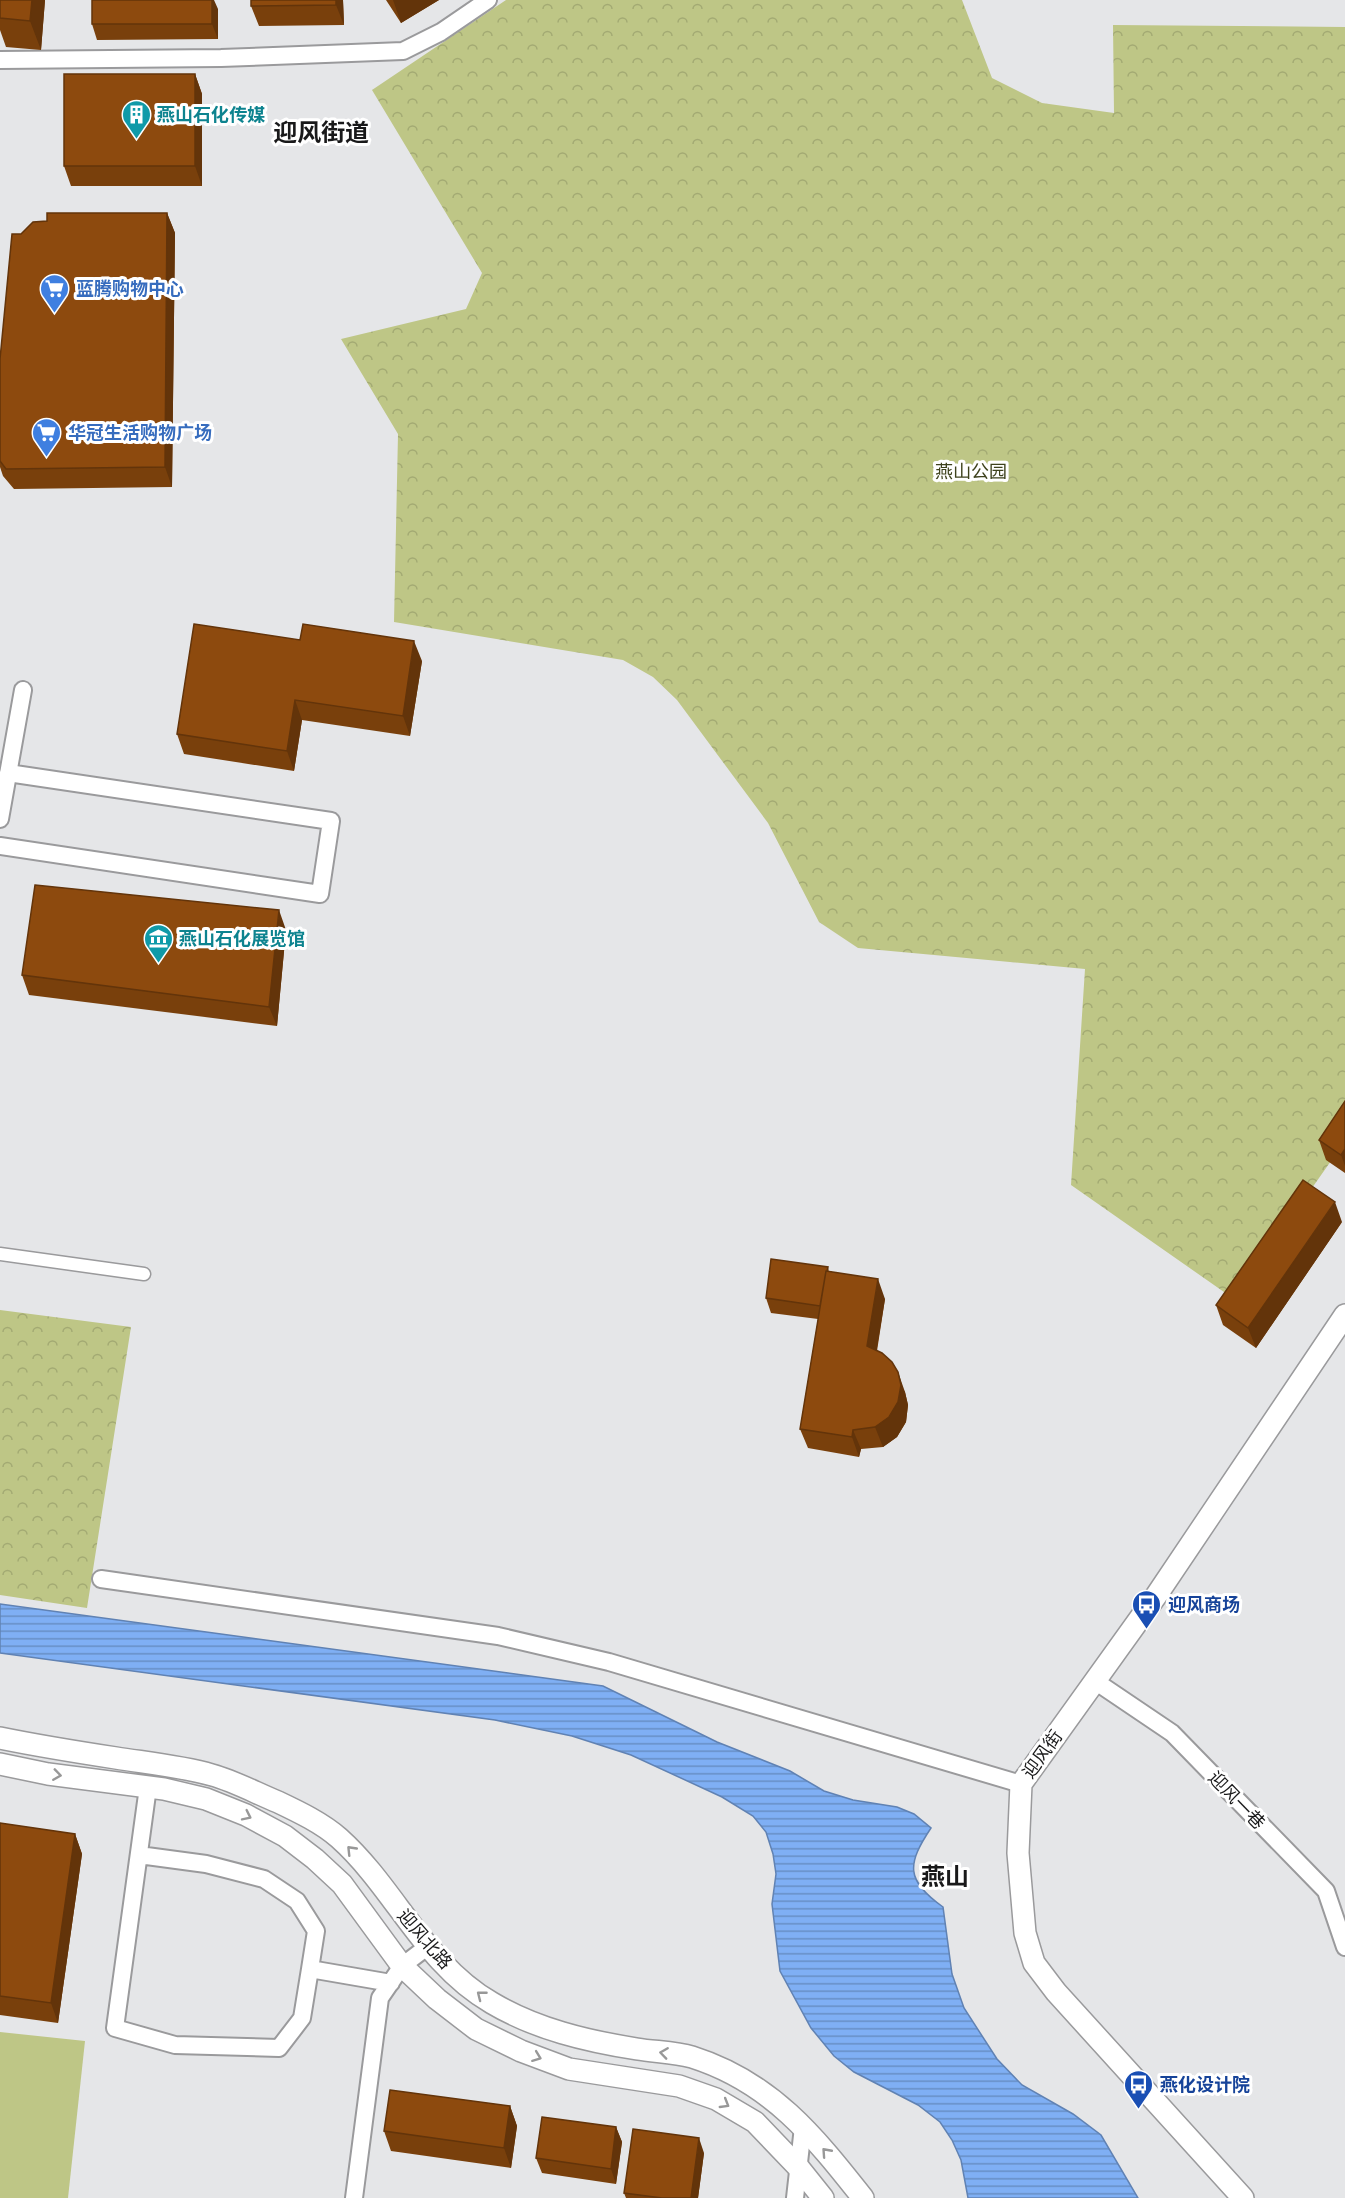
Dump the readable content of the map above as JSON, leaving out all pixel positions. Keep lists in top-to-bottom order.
{
  "streets": {
    "street": ["迎风街", "迎风一巷", "迎风北路"]
  },
  "crossings": [
    ["迎风街", "迎风一巷"]
  ],
  "districts": ["迎风街道", "燕山"],
  "parks": ["燕山公园"],
  "places": {
    "building": ["燕山石化传媒"],
    "supermarket": ["蓝腾购物中心", "华冠生活购物广场"],
    "museum": ["燕山石化展览馆"],
    "bus stop": ["迎风商场", "燕化设计院"]
  }
}
